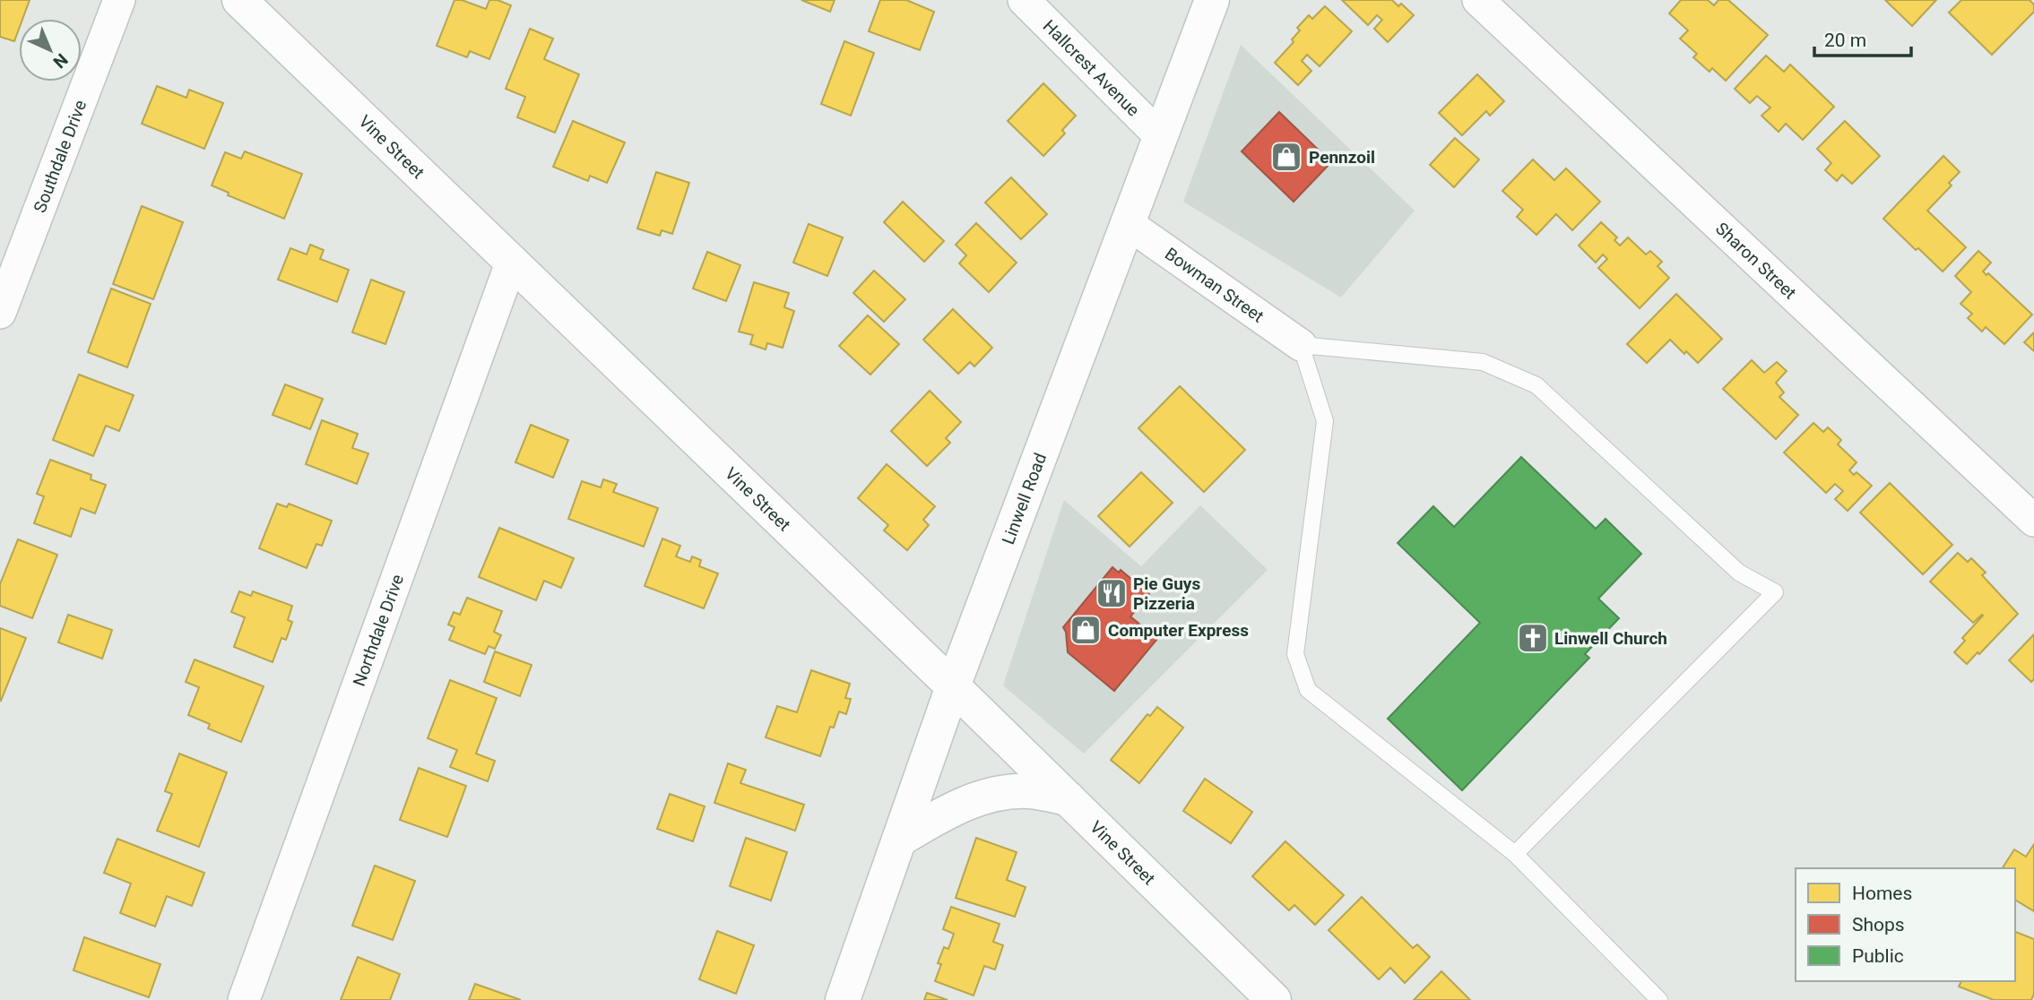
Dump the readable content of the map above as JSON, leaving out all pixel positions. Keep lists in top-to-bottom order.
{
  "streets": {
    "street": [
      "Hallcrest Avenue",
      "Vine Street",
      "Southdale Drive",
      "Sharon Street",
      "Bowman Street",
      "Linwell Road",
      "Northdale Drive"
    ]
  },
  "crossings": [
    ["Hallcrest Avenue", "Linwell Road"],
    ["Vine Street", "Linwell Road"],
    ["Vine Street", "Northdale Drive"],
    ["Bowman Street", "Linwell Road"]
  ],
  "places": {
    "shop": ["Pennzoil", "Computer Express"],
    "restaurant": ["Pie Guys Pizzeria"],
    "church": ["Linwell Church"]
  },
  "legend": ["Homes", "Shops", "Public"],
  "scale_bar": "20 m",
  "north": "bottom right"
}
